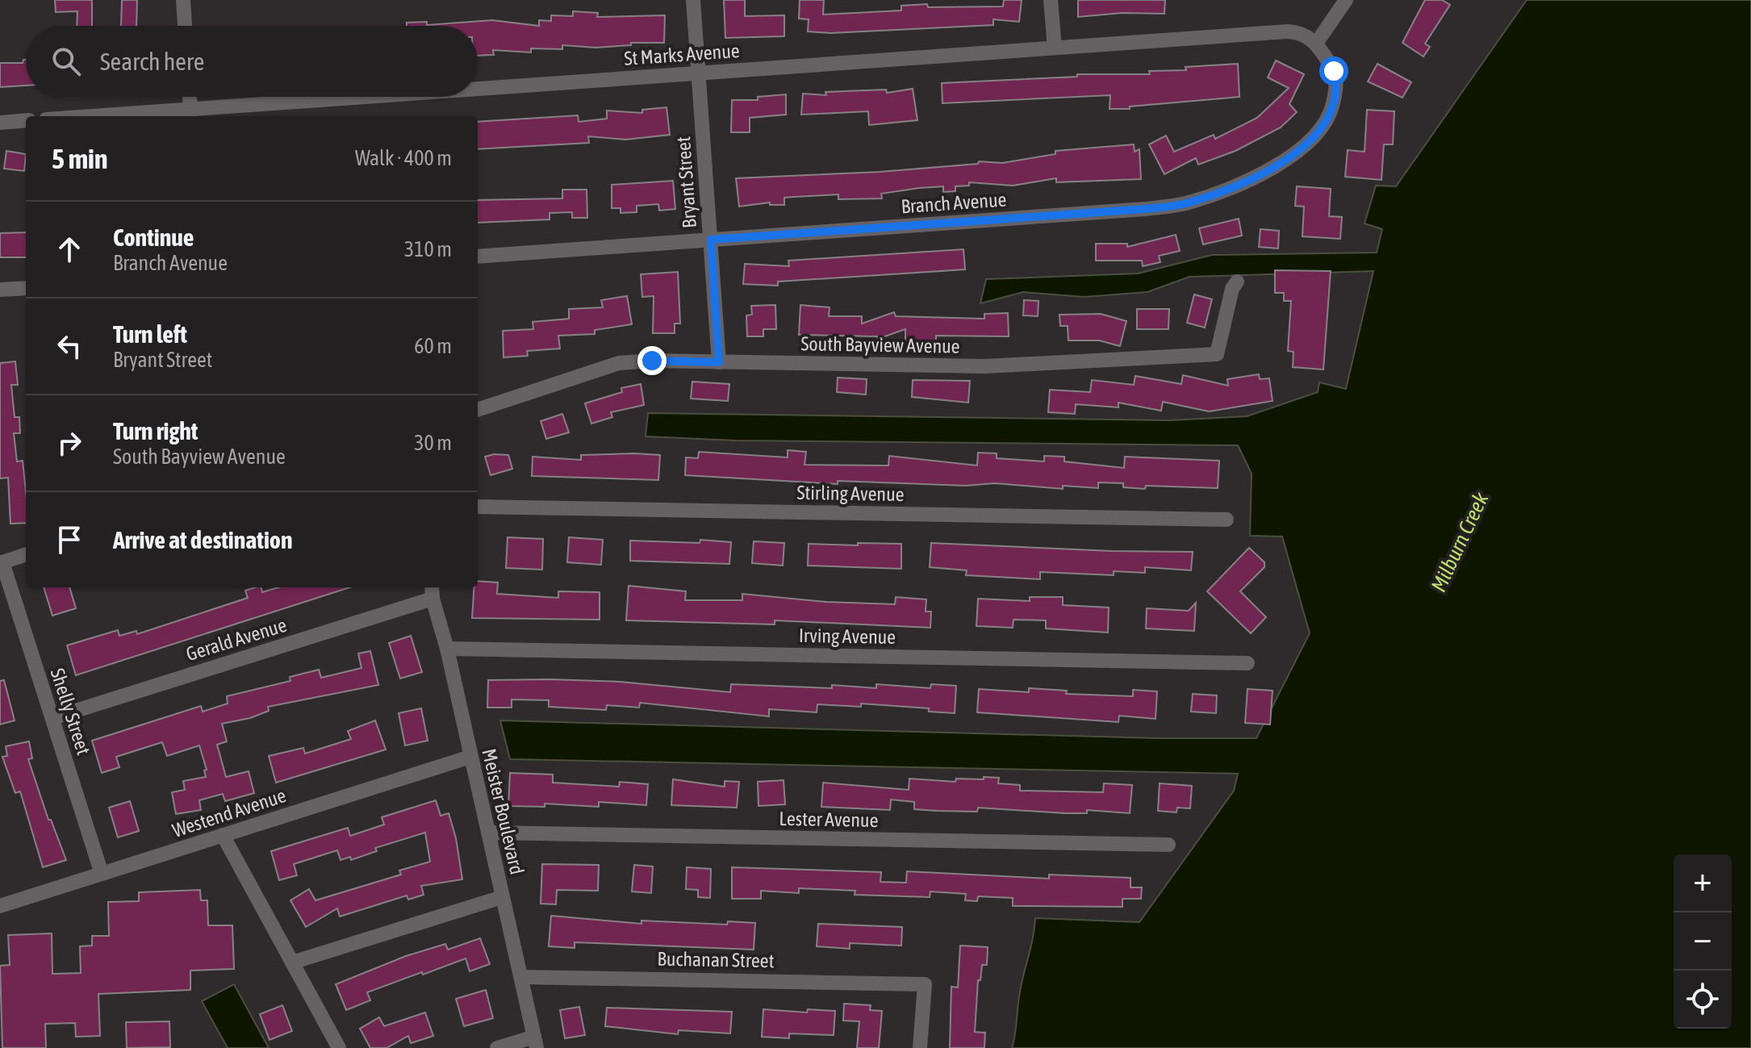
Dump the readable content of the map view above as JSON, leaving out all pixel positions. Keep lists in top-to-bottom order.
{
  "streets": {
    "street": [
      "St Marks Avenue",
      "Bryant Street",
      "Branch Avenue",
      "South Bayview Avenue",
      "Stirling Avenue",
      "Irving Avenue",
      "Gerald Avenue",
      "Shelly Street",
      "Meister Boulevard",
      "Westend Avenue",
      "Lester Avenue",
      "Buchanan Street"
    ]
  },
  "crossings": [
    ["St Marks Avenue", "Bryant Street"],
    ["St Marks Avenue", "Branch Avenue"],
    ["Bryant Street", "Branch Avenue"],
    ["Bryant Street", "South Bayview Avenue"],
    ["Irving Avenue", "Meister Boulevard"],
    ["Gerald Avenue", "Shelly Street"],
    ["Gerald Avenue", "Meister Boulevard"],
    ["Shelly Street", "Westend Avenue"],
    ["Meister Boulevard", "Westend Avenue"],
    ["Meister Boulevard", "Lester Avenue"],
    ["Meister Boulevard", "Buchanan Street"]
  ],
  "water": ["Milburn Creek"],
  "page": {
    "search": "Search here",
    "heading": ["5 min", "Walk · 400 m"],
    "list": [
      ["Continue", "Branch Avenue", "310 m"],
      ["Turn left", "Bryant Street", "60 m"],
      ["Turn right", "South Bayview Avenue", "30 m"],
      "Arrive at destination"
    ],
    "map_buttons": ["+", "−"]
  }
}
